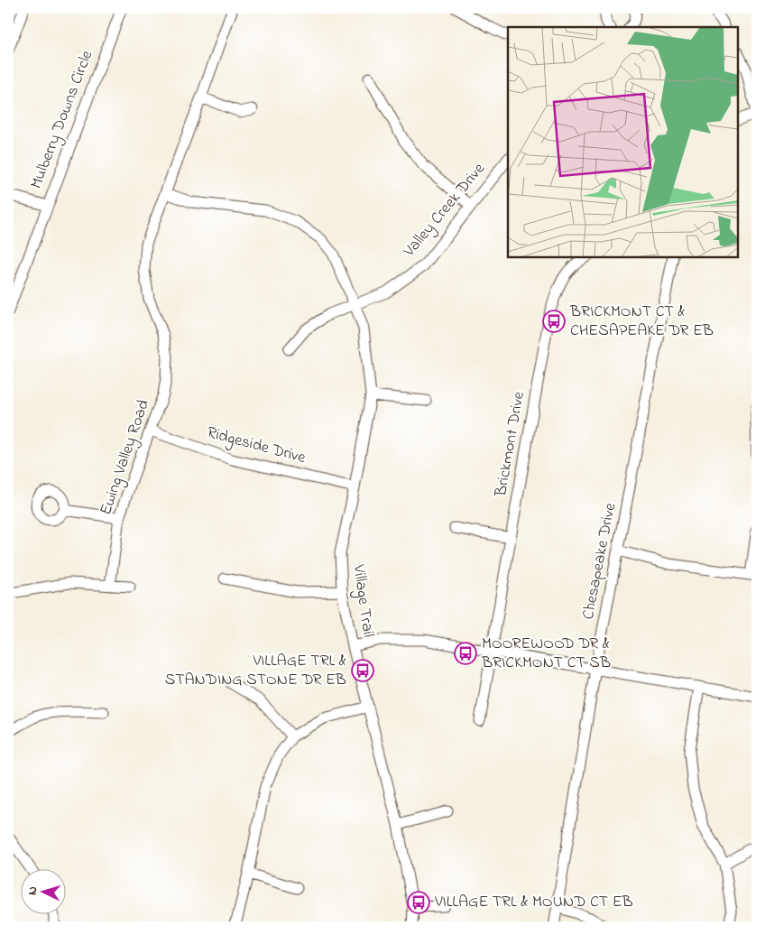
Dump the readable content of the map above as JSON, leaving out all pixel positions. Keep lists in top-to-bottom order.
{
  "streets": {
    "street": [
      "Mulberry Downs Circle",
      "Valley Creek Drive",
      "Brickmont Drive",
      "Ridgeside Drive",
      "Ewing Valley Road",
      "Chesapeake Drive",
      "Village Trail"
    ]
  },
  "crossings": [
    ["Valley Creek Drive", "Village Trail"],
    ["Ridgeside Drive", "Ewing Valley Road"],
    ["Ridgeside Drive", "Village Trail"],
    ["Ewing Valley Road", "Village Trail"]
  ],
  "places": {
    "bus stop": [
      "BRICKMONT CT & CHESAPEAKE DR EB",
      "MOOREWOOD DR & BRICKMONT CT SB",
      "VILLAGE TRL & STANDING STONE DR EB",
      "VILLAGE TRL & MOUND CT EB"
    ]
  },
  "north": "left"
}
